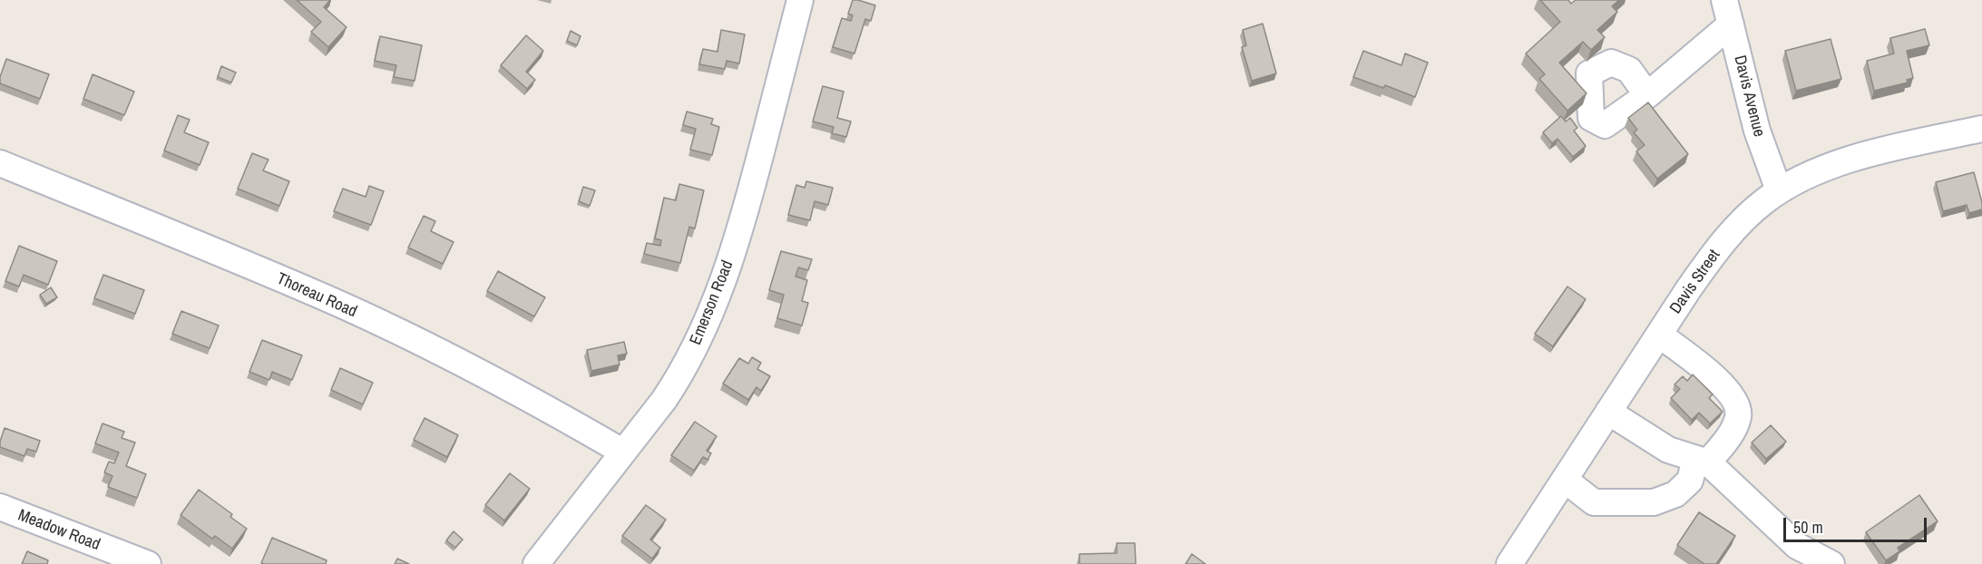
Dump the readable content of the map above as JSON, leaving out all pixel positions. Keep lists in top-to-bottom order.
{
  "streets": {
    "street": [
      "Davis Avenue",
      "Davis Street",
      "Thoreau Road",
      "Emerson Road",
      "Meadow Road"
    ]
  },
  "crossings": [
    ["Davis Avenue", "Davis Street"],
    ["Thoreau Road", "Emerson Road"]
  ],
  "scale_bar": "50 m"
}
